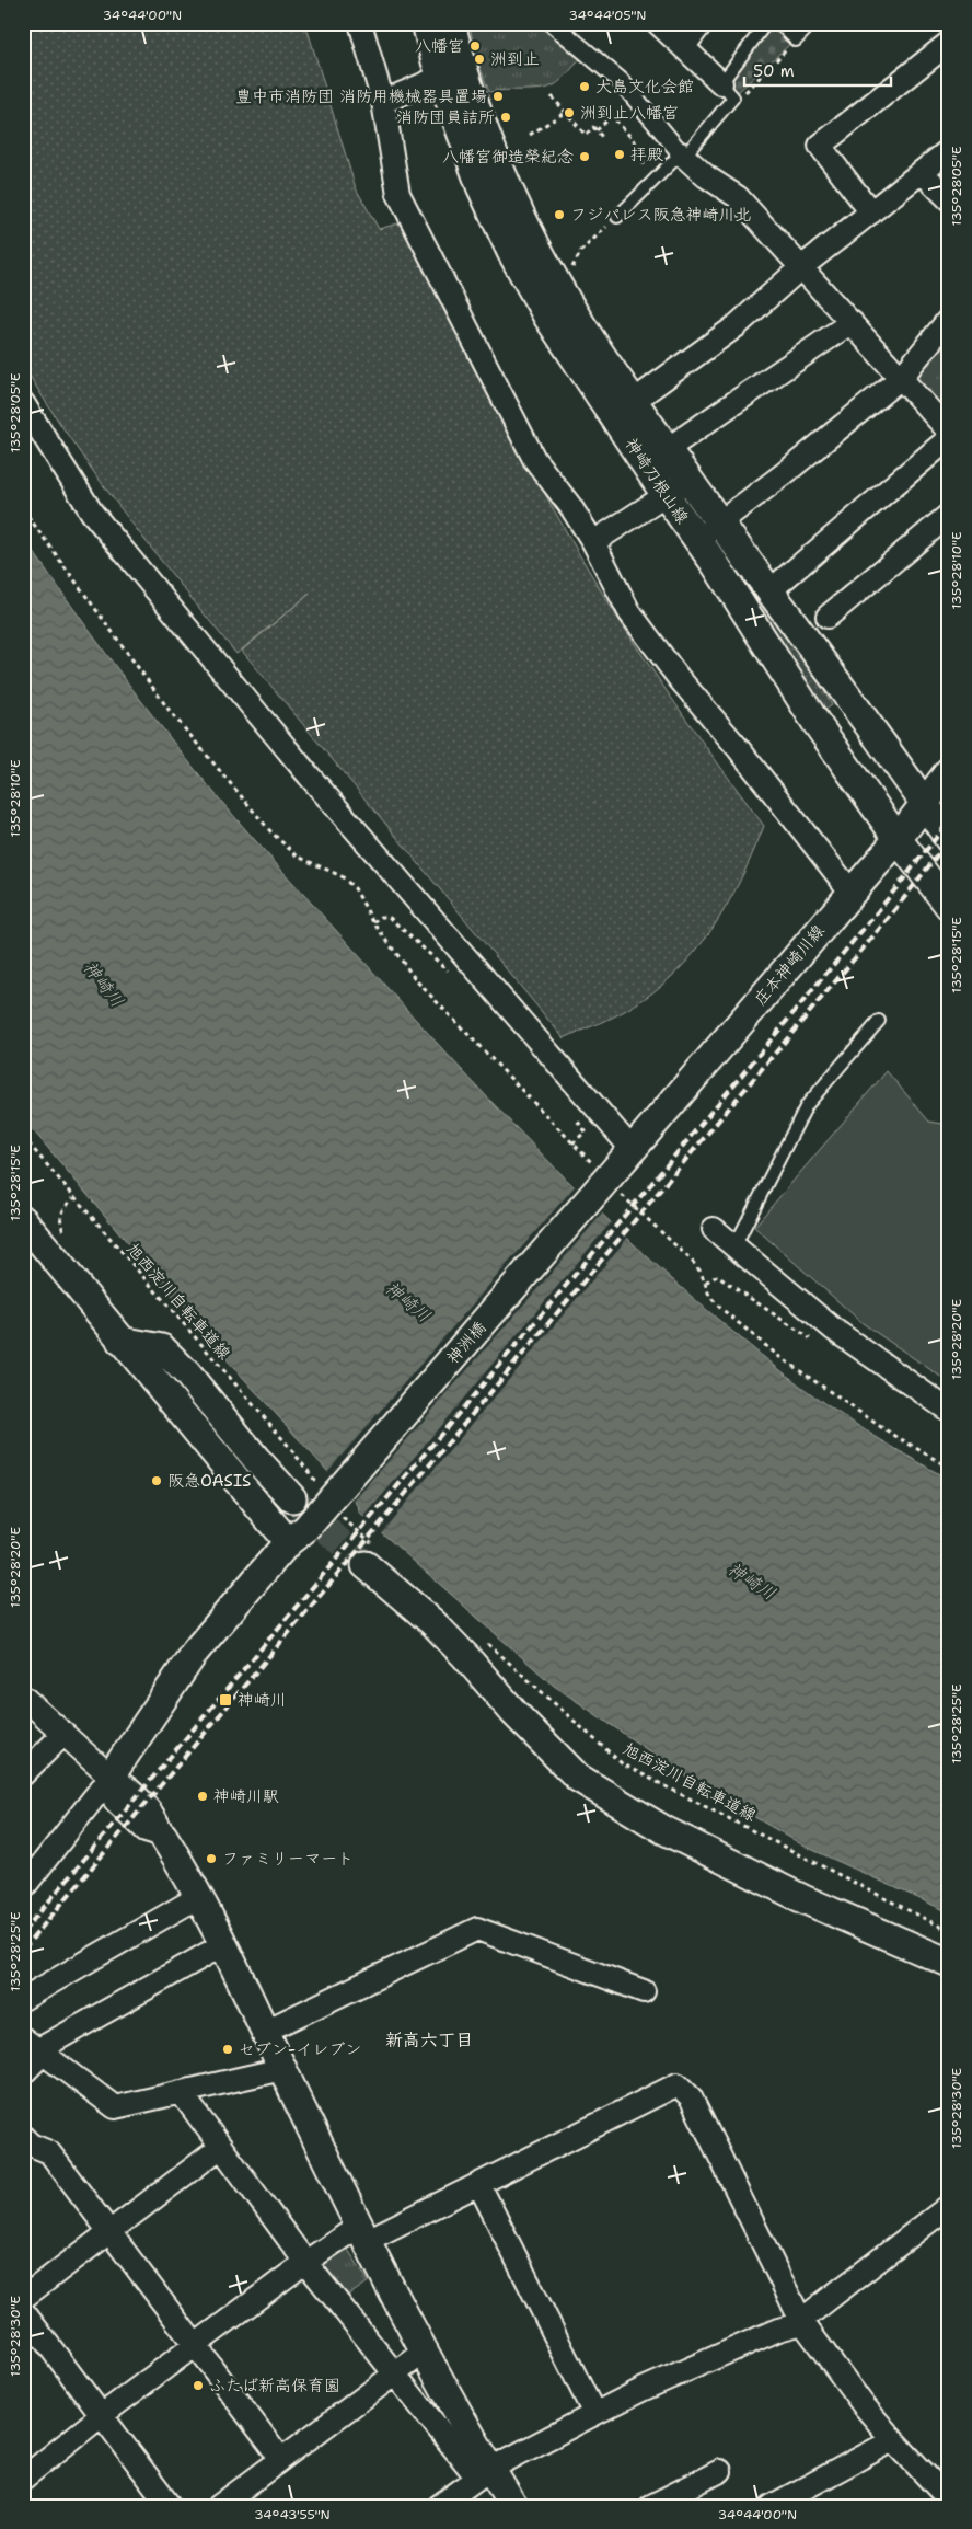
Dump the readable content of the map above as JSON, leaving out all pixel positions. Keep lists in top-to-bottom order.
{
  "streets": {
    "street": ["神崎刀根山線", "庄本神崎川線", "神洲橋"],
    "path": ["旭西淀川自転車道線"]
  },
  "crossings": [
    ["神崎刀根山線", "庄本神崎川線"],
    ["庄本神崎川線", "神洲橋"]
  ],
  "districts": ["新高六丁目"],
  "water": ["神崎川"],
  "places": {
    "other": [
      "八幡宮",
      "洲到止",
      "大島文化会館",
      "豊中市消防団 消防用機械器具置場",
      "洲到止八幡宮",
      "消防団員詰所",
      "拝殿",
      "八幡宮御造榮紀念",
      "フジパレス阪急神崎川北",
      "阪急OASIS",
      "神崎川駅",
      "ファミリーマート",
      "セブン-イレブン",
      "ふたば新高保育園"
    ],
    "transit": ["神崎川"]
  },
  "scale_bar": "50 m",
  "coordinates": [
    "34°44'00\"N",
    "34°44'05\"N",
    "135°28'05\"E",
    "135°28'10\"E",
    "135°28'15\"E",
    "135°28'20\"E",
    "135°28'25\"E",
    "135°28'30\"E",
    "34°43'55\"N"
  ]
}
